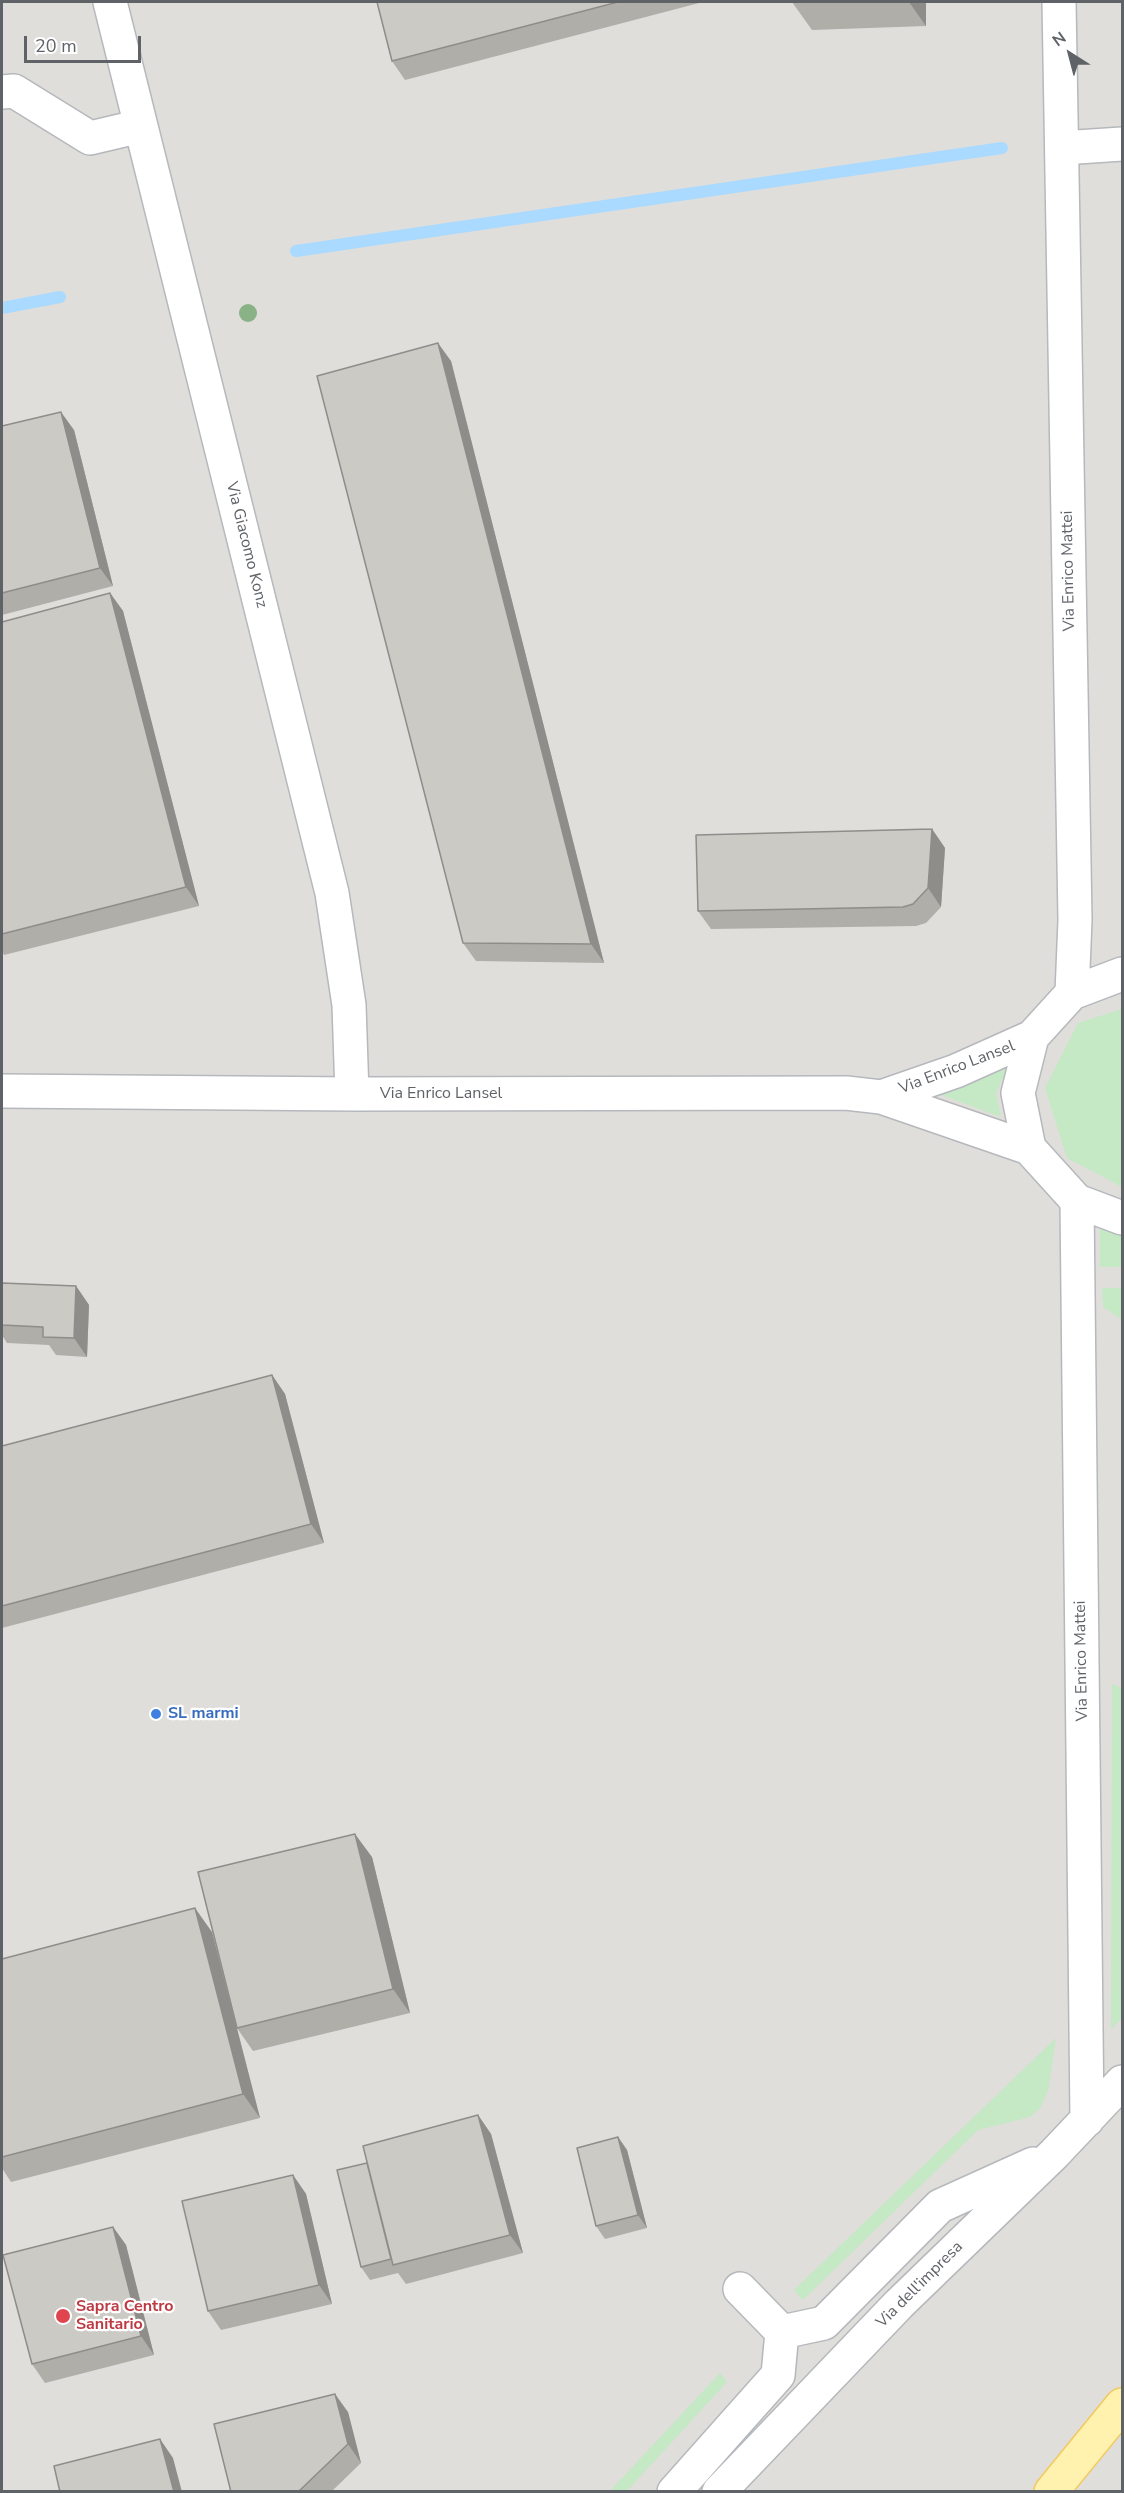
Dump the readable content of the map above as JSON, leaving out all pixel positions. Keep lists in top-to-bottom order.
{
  "streets": {
    "street": [
      "Via Giacomo Konz",
      "Via Enrico Mattei",
      "Via Enrico Lansel",
      "Via dell'impresa"
    ]
  },
  "crossings": [
    ["Via Giacomo Konz", "Via Enrico Lansel"],
    ["Via Enrico Mattei", "Via dell'impresa"]
  ],
  "places": ["SL marmi", "Sapra Centro Sanitario"],
  "scale_bar": "20 m",
  "north": "top left"
}
